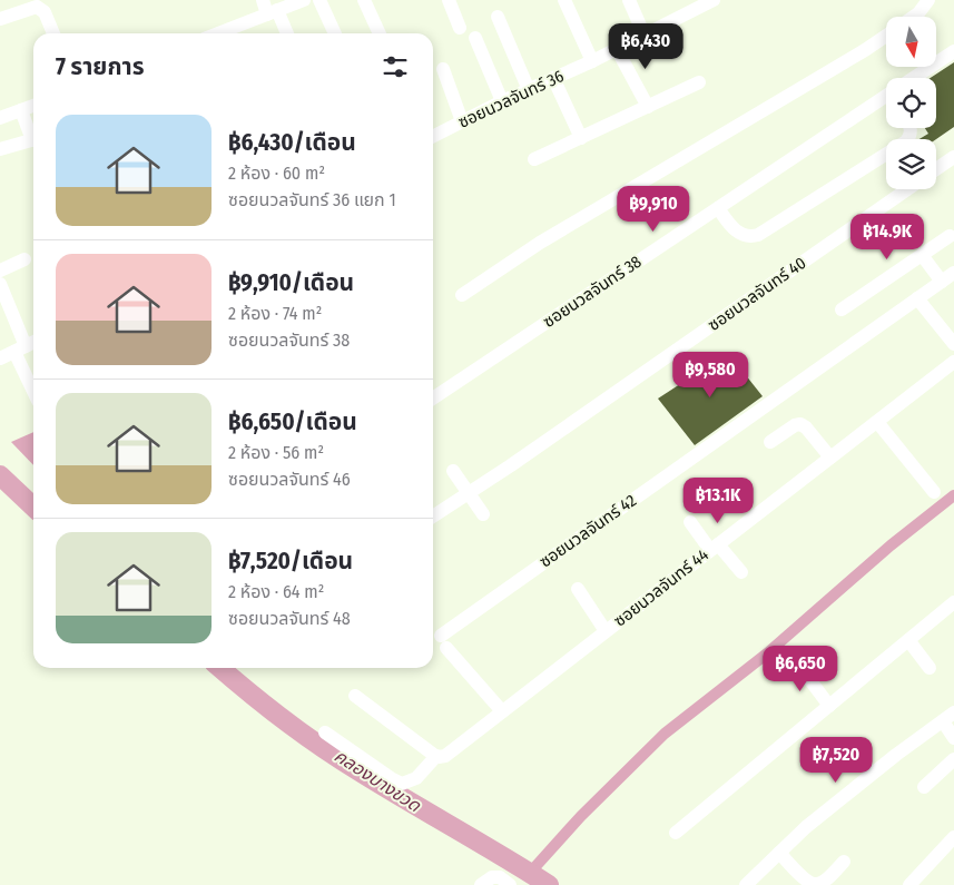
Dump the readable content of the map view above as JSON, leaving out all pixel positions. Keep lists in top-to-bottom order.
{
  "streets": {
    "street": [
      "ซอยนวลจันทร์ 36",
      "ซอยนวลจันทร์ 38",
      "ซอยนวลจันทร์ 40",
      "ซอยนวลจันทร์ 42",
      "ซอยนวลจันทร์ 44"
    ]
  },
  "crossings": [
    ["ซอยนวลจันทร์ 42", "ซอยนวลจันทร์ 44"]
  ],
  "water": ["คลองบางขวด"],
  "north": "bottom",
  "page": {
    "price": [
      "฿6,430",
      "฿9,910",
      "฿14.9K",
      "฿9,580",
      "฿13.1K",
      "฿6,650",
      "฿7,520"
    ],
    "heading": "7 รายการ",
    "list": [
      {
        "name": "฿6,430/เดือน",
        "note": "2 ห้อง · 60 m² · ซอยนวลจันทร์ 36 แยก 1"
      },
      {
        "name": "฿9,910/เดือน",
        "note": "2 ห้อง · 74 m² · ซอยนวลจันทร์ 38"
      },
      {
        "name": "฿6,650/เดือน",
        "note": "2 ห้อง · 56 m² · ซอยนวลจันทร์ 46"
      },
      {
        "name": "฿7,520/เดือน",
        "note": "2 ห้อง · 64 m² · ซอยนวลจันทร์ 48"
      }
    ]
  }
}
